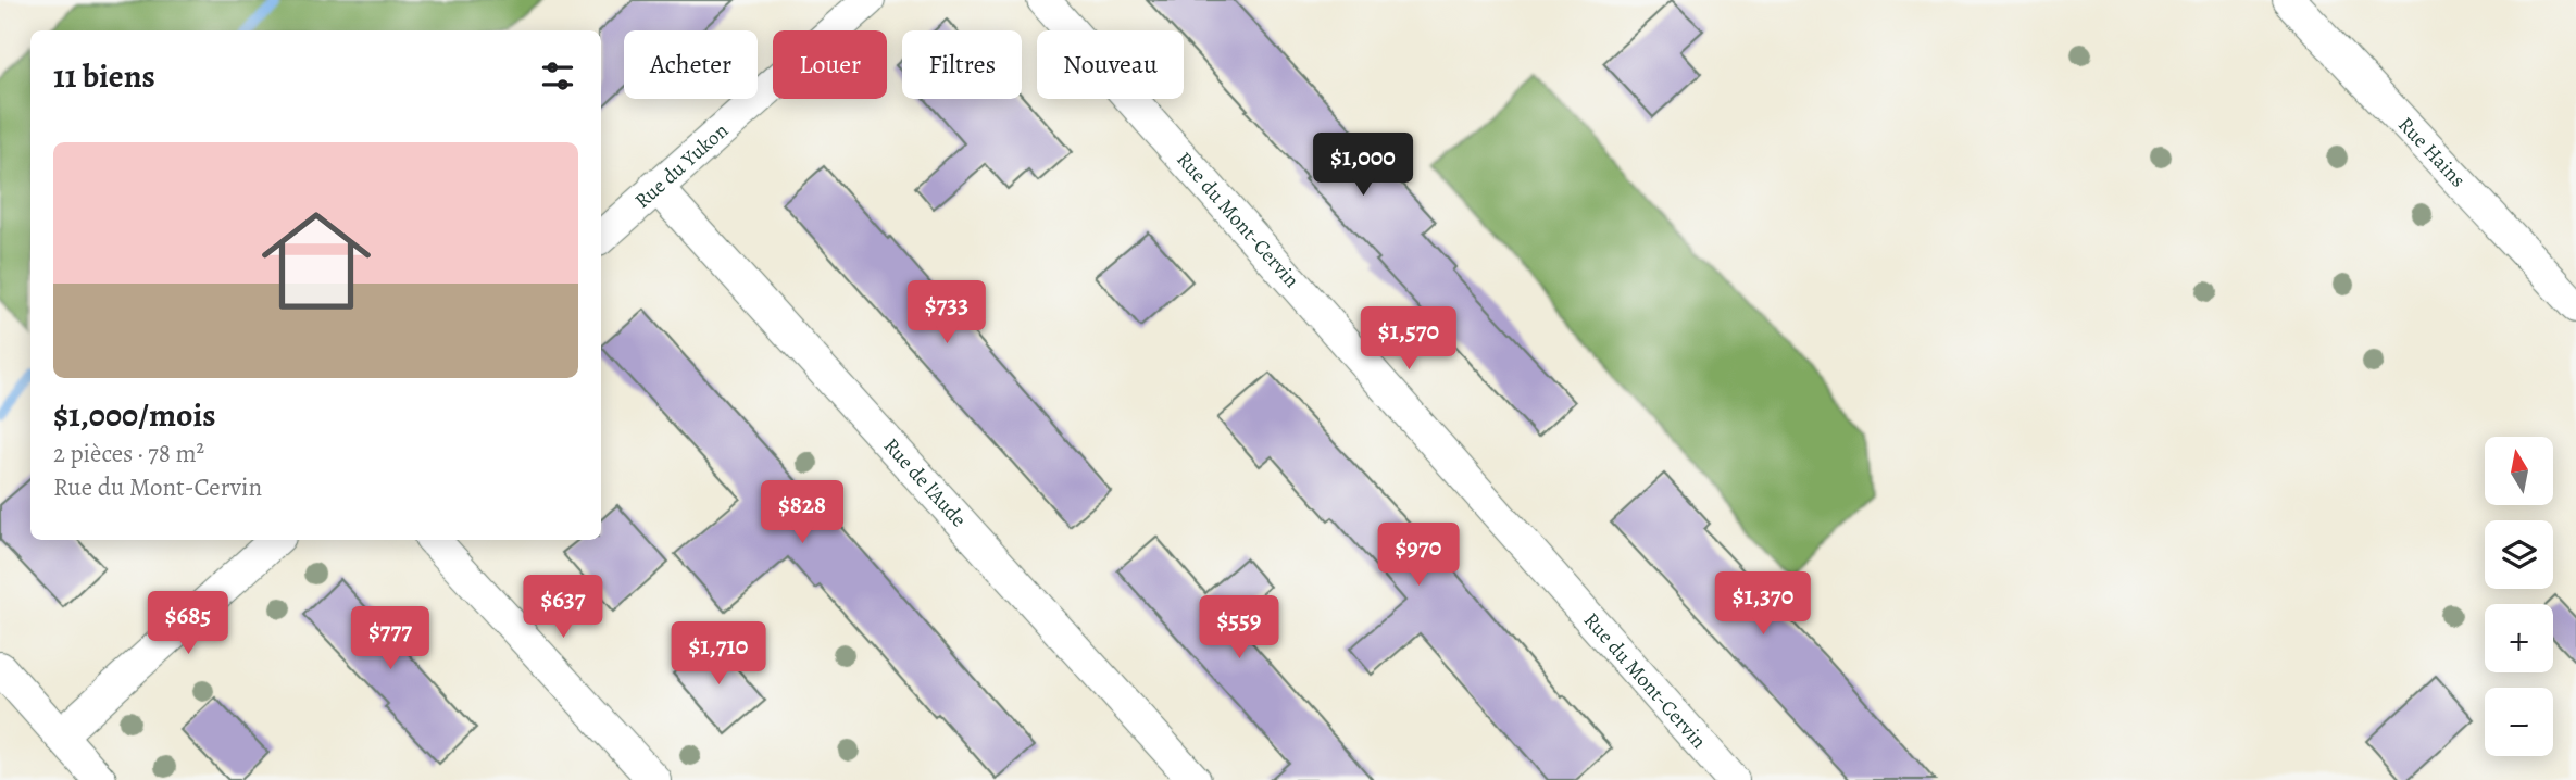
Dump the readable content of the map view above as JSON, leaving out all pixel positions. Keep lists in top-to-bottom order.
{
  "streets": {
    "street": [
      "Rue Hains",
      "Rue du Yukon",
      "Rue du Mont-Cervin",
      "Rue de l'Aude"
    ]
  },
  "crossings": [
    ["Rue du Yukon", "Rue de l'Aude"]
  ],
  "north": "top",
  "page": {
    "chip": [
      "Acheter",
      "Louer",
      "Filtres",
      "Nouveau"
    ],
    "heading": "11 biens",
    "list": [
      {
        "name": "$1,000/mois",
        "note": "2 pièces · 78 m² · Rue du Mont-Cervin"
      }
    ],
    "price": [
      "$1,000",
      "$733",
      "$1,570",
      "$828",
      "$970",
      "$1,370",
      "$637",
      "$685",
      "$559",
      "$777",
      "$1,710"
    ],
    "map_buttons": ["+", "−"]
  }
}
